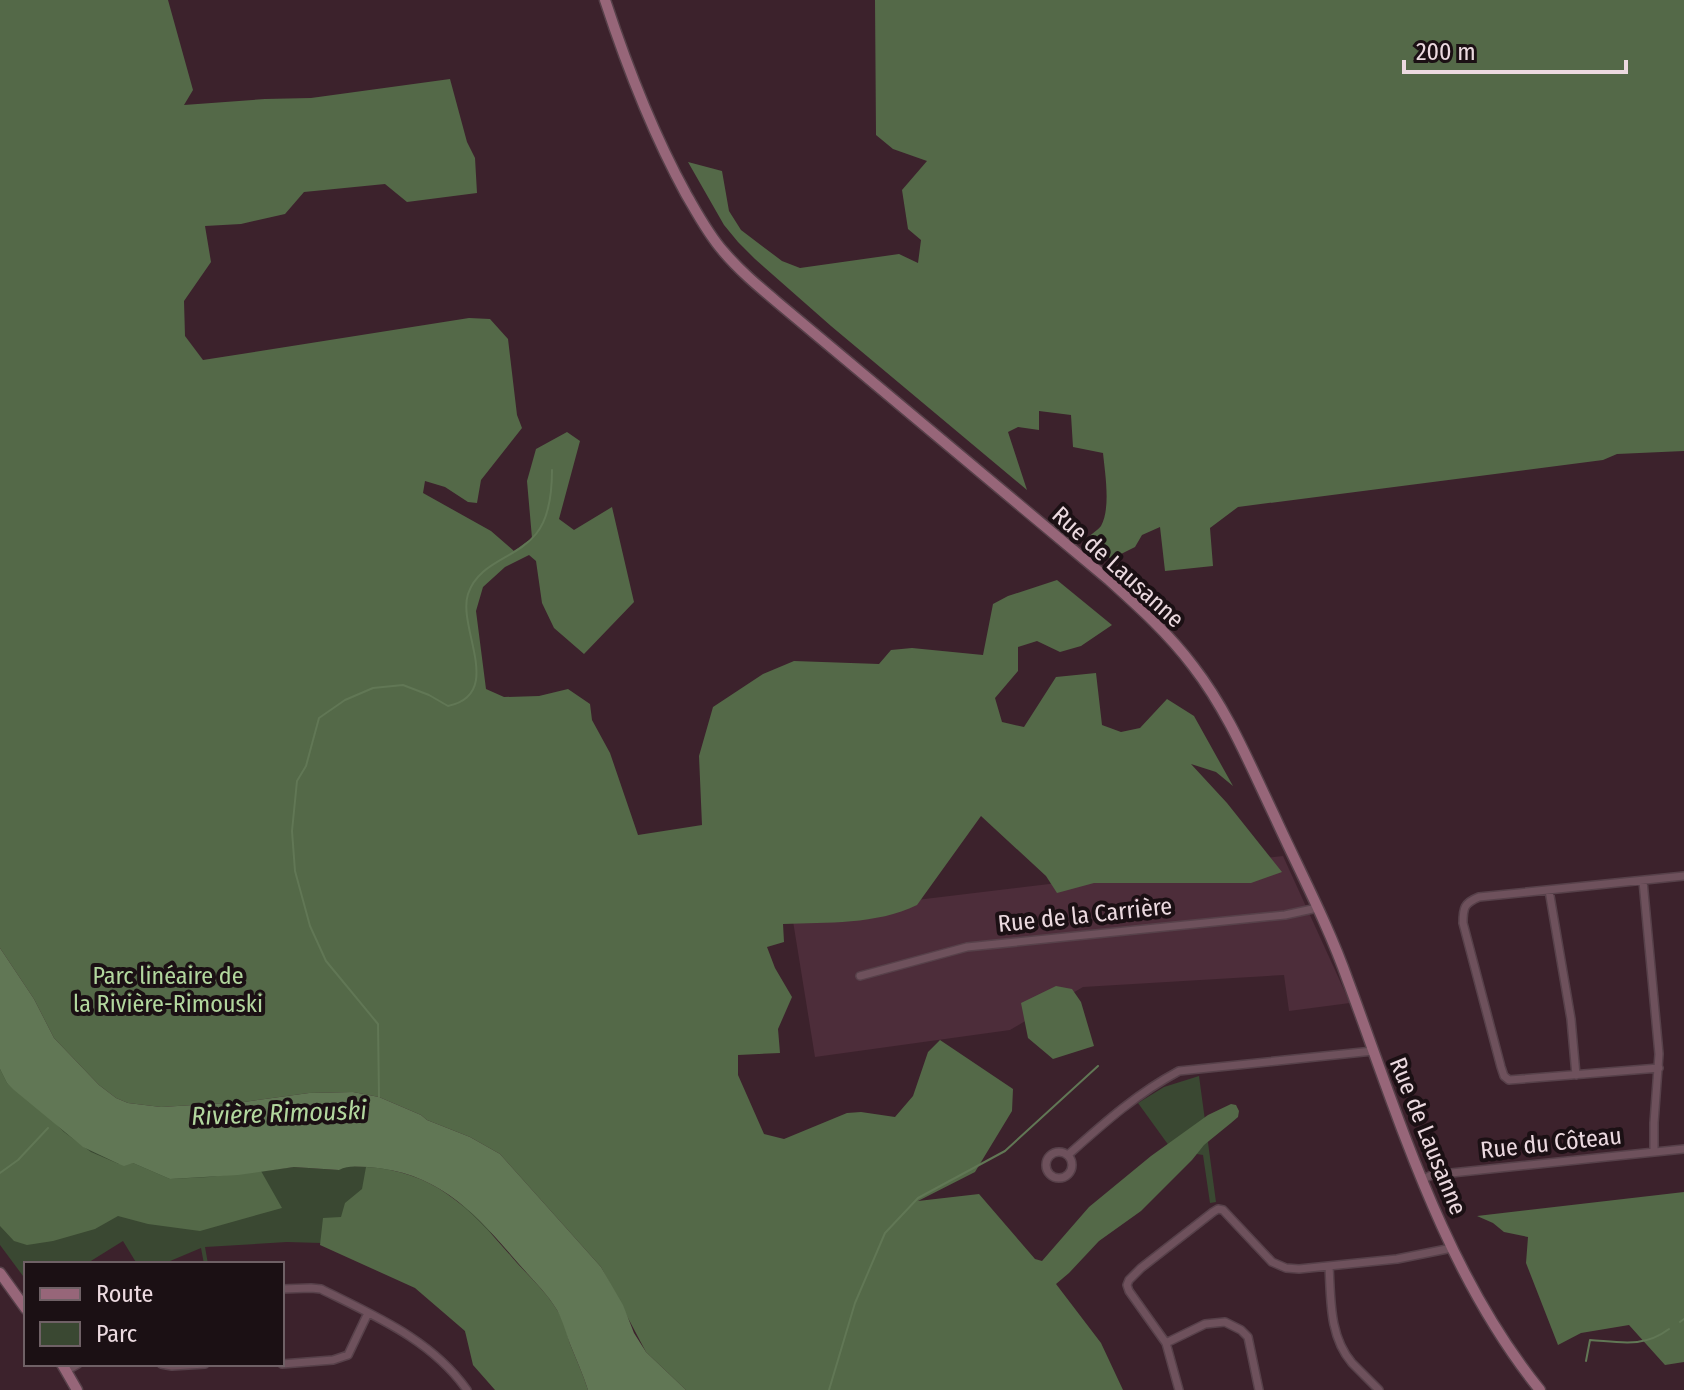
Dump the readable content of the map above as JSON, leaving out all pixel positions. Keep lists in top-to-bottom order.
{
  "streets": {
    "street": ["Rue de Lausanne", "Rue de la Carrière", "Rue du Côteau"]
  },
  "crossings": [
    ["Rue de Lausanne", "Rue de la Carrière"],
    ["Rue de Lausanne", "Rue du Côteau"]
  ],
  "water": ["Rivière Rimouski"],
  "parks": ["Parc linéaire de la Rivière-Rimouski"],
  "legend": ["Route", "Parc"],
  "scale_bar": "200 m"
}
